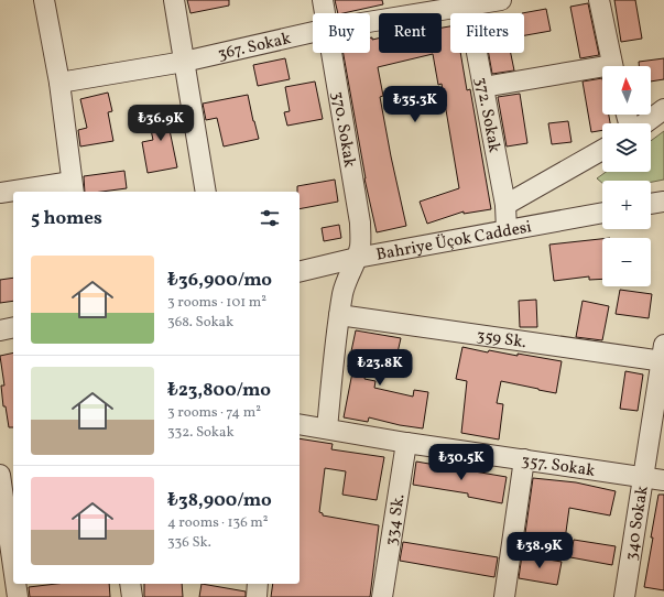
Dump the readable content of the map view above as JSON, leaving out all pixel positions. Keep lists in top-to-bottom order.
{
  "streets": {
    "street": [
      "367. Sokak",
      "372. Sokak",
      "370. Sokak",
      "Bahriye Üçok Caddesi",
      "359 Sk.",
      "357. Sokak",
      "334 Sk.",
      "340 Sokak"
    ]
  },
  "crossings": [
    ["367. Sokak", "372. Sokak"],
    ["372. Sokak", "Bahriye Üçok Caddesi"],
    ["370. Sokak", "Bahriye Üçok Caddesi"],
    ["370. Sokak", "359 Sk."],
    ["370. Sokak", "357. Sokak"],
    ["359 Sk.", "340 Sokak"],
    ["357. Sokak", "334 Sk."],
    ["357. Sokak", "340 Sokak"]
  ],
  "north": "top",
  "page": {
    "chip": ["Buy", "Rent", "Filters"],
    "map_buttons": ["+", "−"],
    "price": [
      "₺35.3K",
      "₺36.9K",
      "₺23.8K",
      "₺30.5K",
      "₺38.9K"
    ],
    "heading": "5 homes",
    "list": [
      {
        "name": "₺36,900/mo",
        "note": "3 rooms · 101 m² · 368. Sokak"
      },
      {
        "name": "₺23,800/mo",
        "note": "3 rooms · 74 m² · 332. Sokak"
      },
      {
        "name": "₺38,900/mo",
        "note": "4 rooms · 136 m² · 336 Sk."
      }
    ]
  }
}
